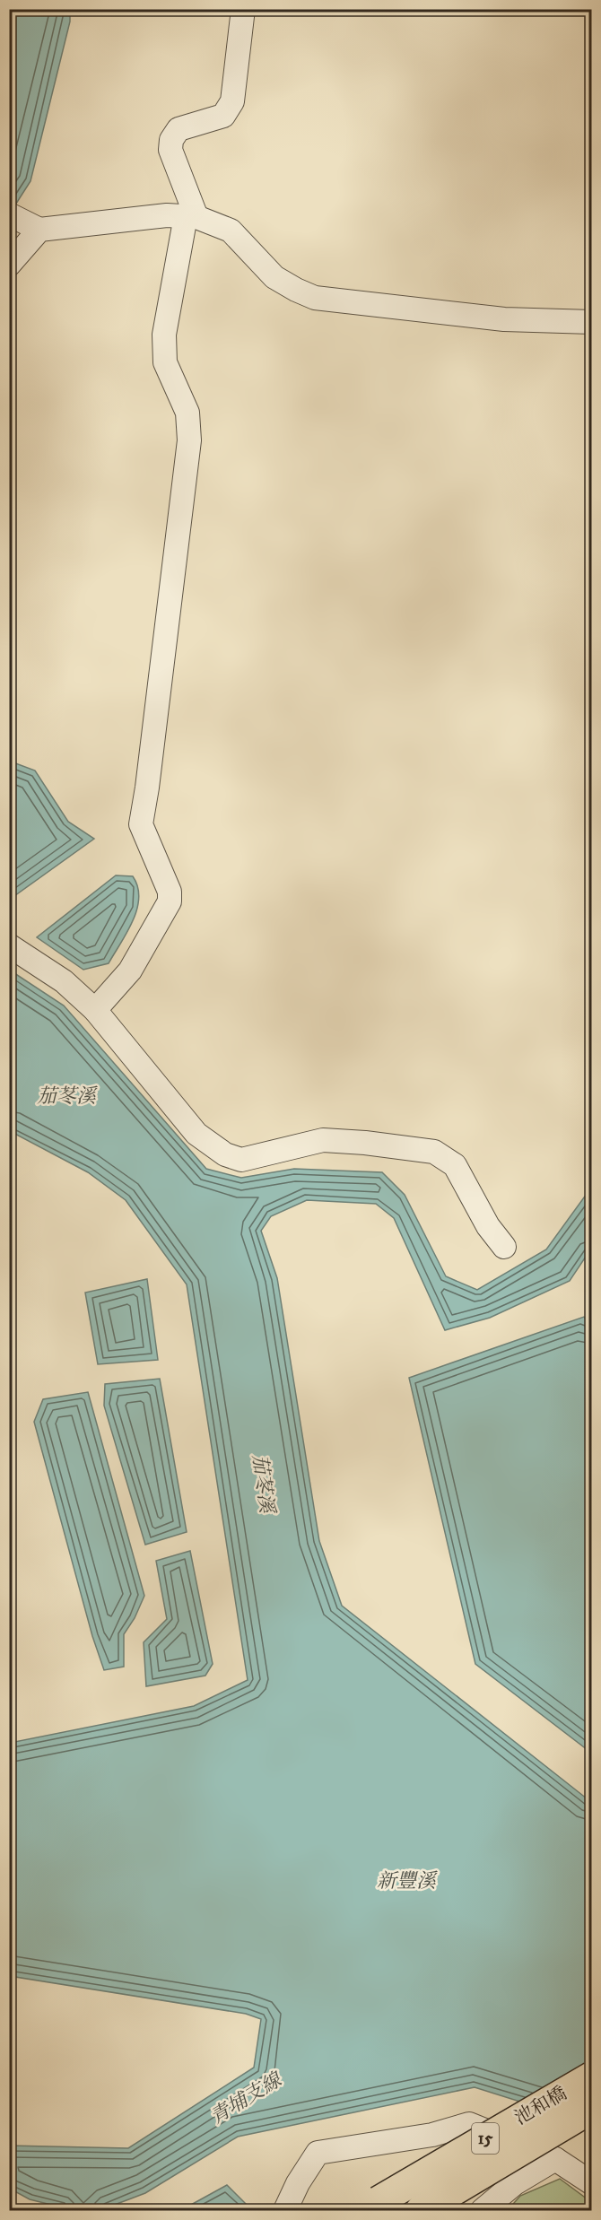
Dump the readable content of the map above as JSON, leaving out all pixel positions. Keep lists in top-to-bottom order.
{
  "streets": {
    "main road": ["池和橋", "15"]
  },
  "water": ["茄苳溪", "新豐溪", "青埔支線"]
}
